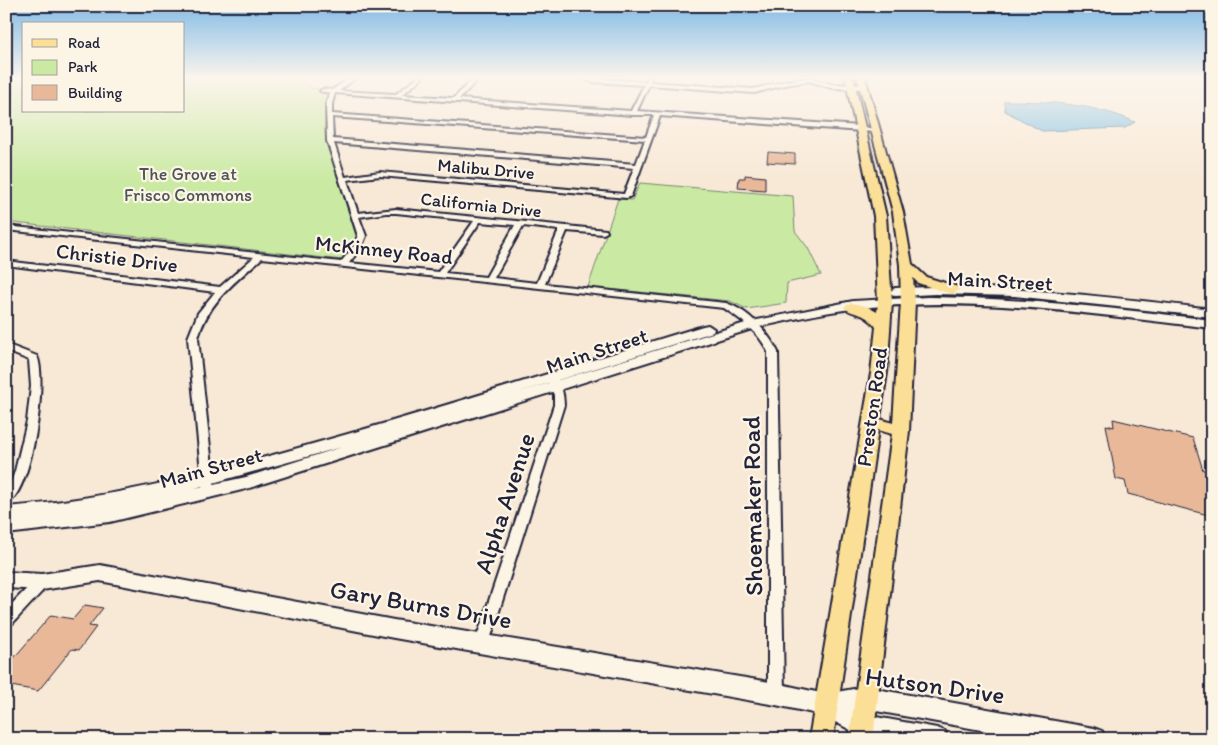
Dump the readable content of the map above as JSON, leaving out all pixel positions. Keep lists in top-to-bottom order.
{
  "streets": {
    "main road": [
      "Main Street",
      "Preston Road",
      "Gary Burns Drive",
      "Hutson Drive"
    ],
    "street": [
      "Malibu Drive",
      "California Drive",
      "McKinney Road",
      "Christie Drive",
      "Alpha Avenue",
      "Shoemaker Road"
    ]
  },
  "crossings": [
    ["McKinney Road", "Main Street"],
    ["McKinney Road", "Shoemaker Road"],
    ["Main Street", "Preston Road"],
    ["Main Street", "Alpha Avenue"],
    ["Main Street", "Shoemaker Road"],
    ["Preston Road", "Gary Burns Drive"],
    ["Preston Road", "Hutson Drive"],
    ["Alpha Avenue", "Gary Burns Drive"],
    ["Shoemaker Road", "Gary Burns Drive"],
    ["Gary Burns Drive", "Hutson Drive"]
  ],
  "parks": ["The Grove at Frisco Commons"],
  "legend": ["Road", "Park", "Building"]
}
